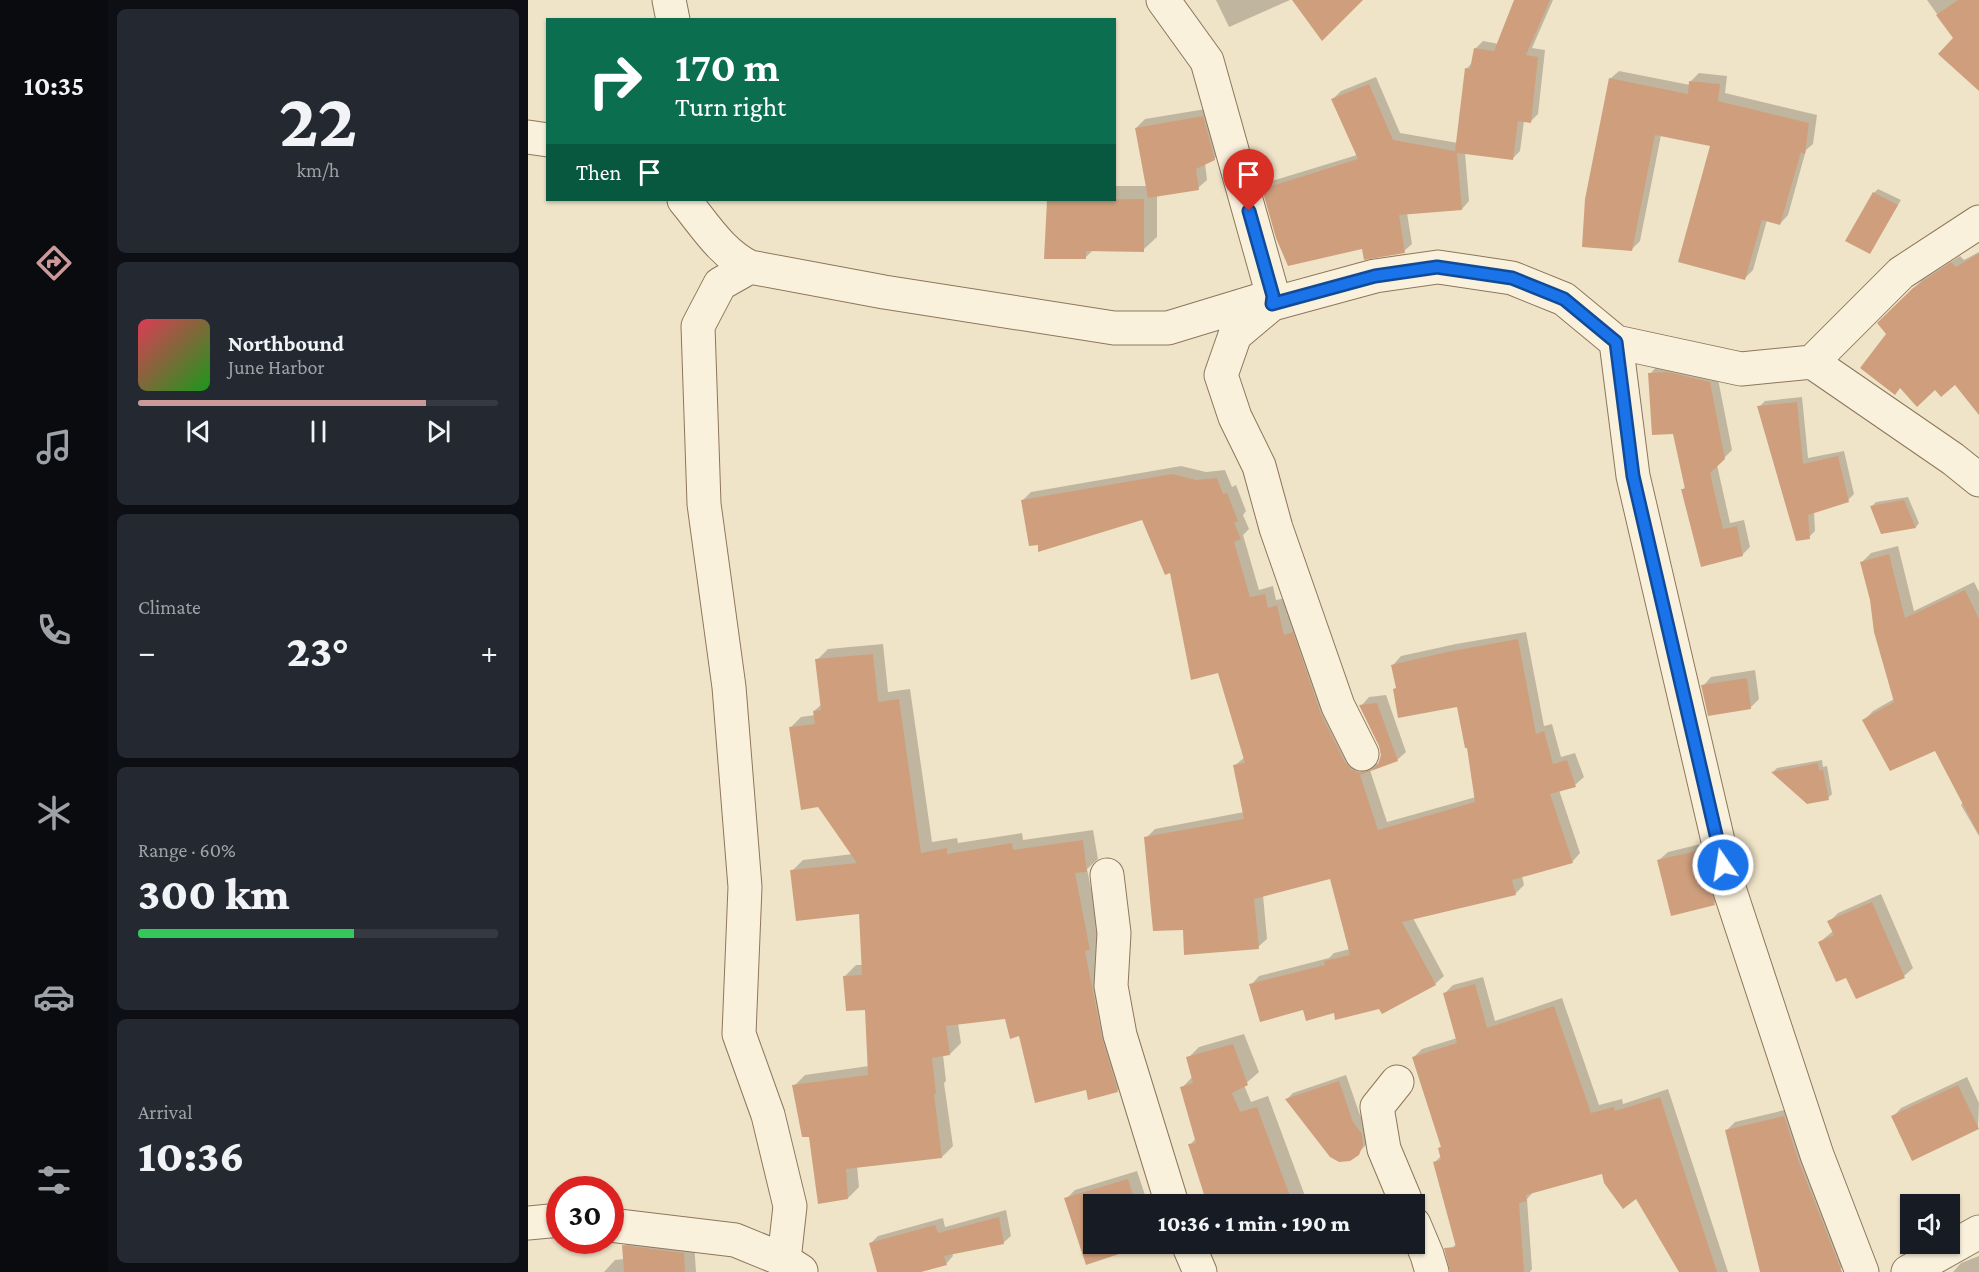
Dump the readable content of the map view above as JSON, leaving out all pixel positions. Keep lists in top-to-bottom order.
{
  "page": {
    "tabs": "10:35",
    "tile": [
      ["22", "km/h"],
      "Climate",
      ["Range · 60%", "300 km"],
      ["Arrival", "10:36"]
    ],
    "turn": ["170 m", "Turn right"],
    "then": "Then",
    "song": ["Northbound", "June Harbor"],
    "heat": ["−", "23°", "+"],
    "limit": "30",
    "trip": "10:36 · 1 min · 190 m"
  }
}
